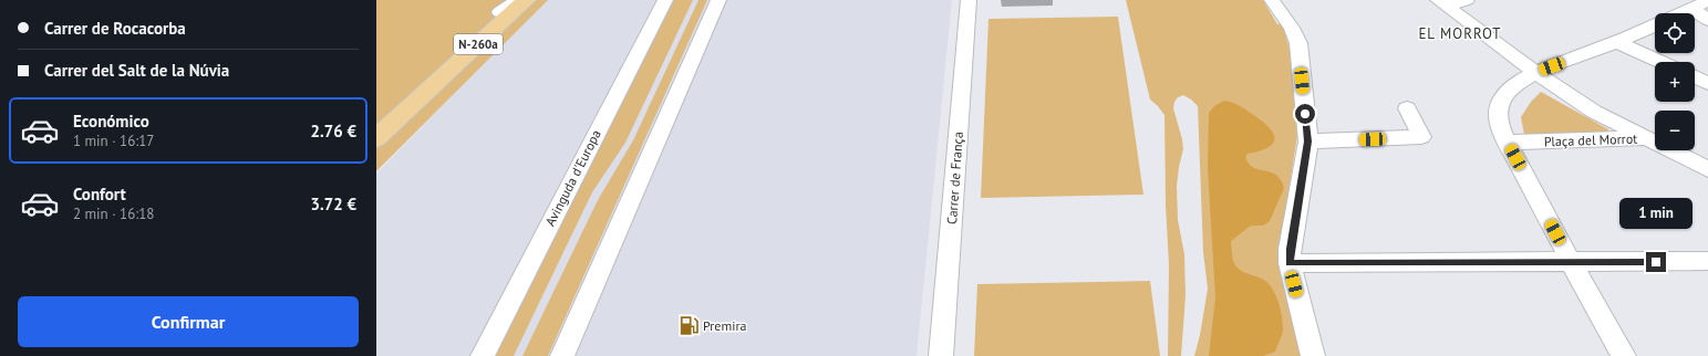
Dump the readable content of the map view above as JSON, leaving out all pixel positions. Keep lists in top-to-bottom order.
{
  "streets": {
    "main road": ["N-260a"],
    "street": ["Plaça del Morrot", "Avinguda d'Europa", "Carrer de França"]
  },
  "districts": ["EL MORROT"],
  "places": {
    "fuel station": ["Premira"]
  },
  "page": {
    "banner": ["Carrer de Rocacorba", "Carrer del Salt de la Núvia"],
    "map_buttons": ["+", "−"],
    "list": [
      {
        "name": "Económico",
        "note": "1 min · 16:17",
        "value": "2.76 €"
      },
      {
        "name": "Confort",
        "note": "2 min · 16:18",
        "value": "3.72 €"
      }
    ],
    "bubble": "1 min",
    "buttons": "Confirmar"
  }
}
